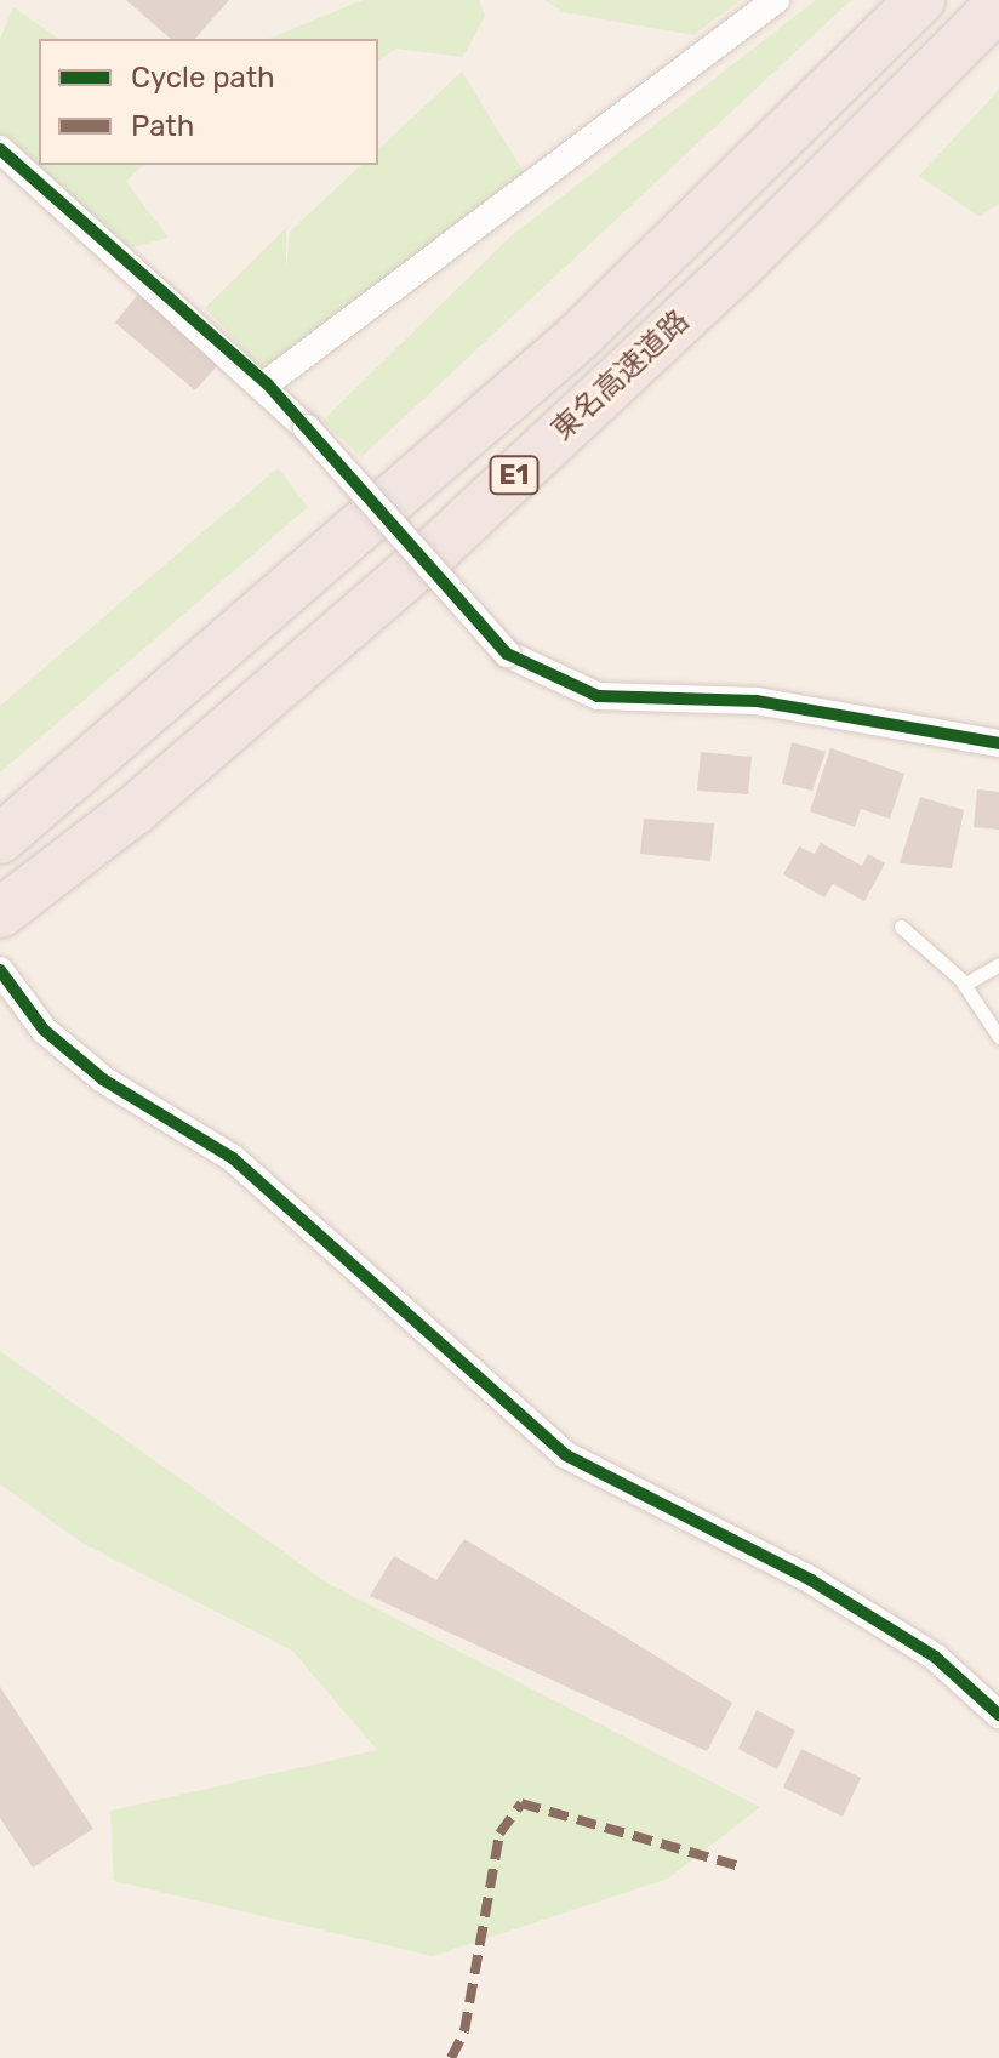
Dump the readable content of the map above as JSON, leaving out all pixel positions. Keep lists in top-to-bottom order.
{
  "streets": {
    "highway": ["東名高速道路", "E1"]
  },
  "legend": ["Cycle path", "Path"]
}
